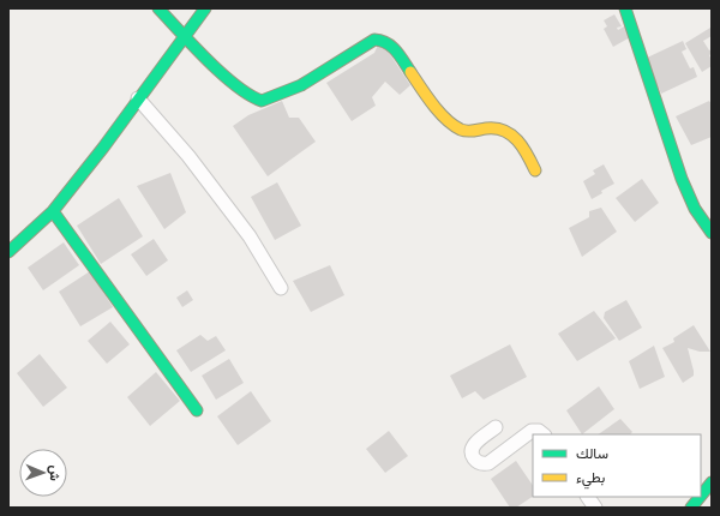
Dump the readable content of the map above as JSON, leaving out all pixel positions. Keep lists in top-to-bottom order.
{
  "legend": ["سالك", "بطيء"],
  "north": "right"
}
